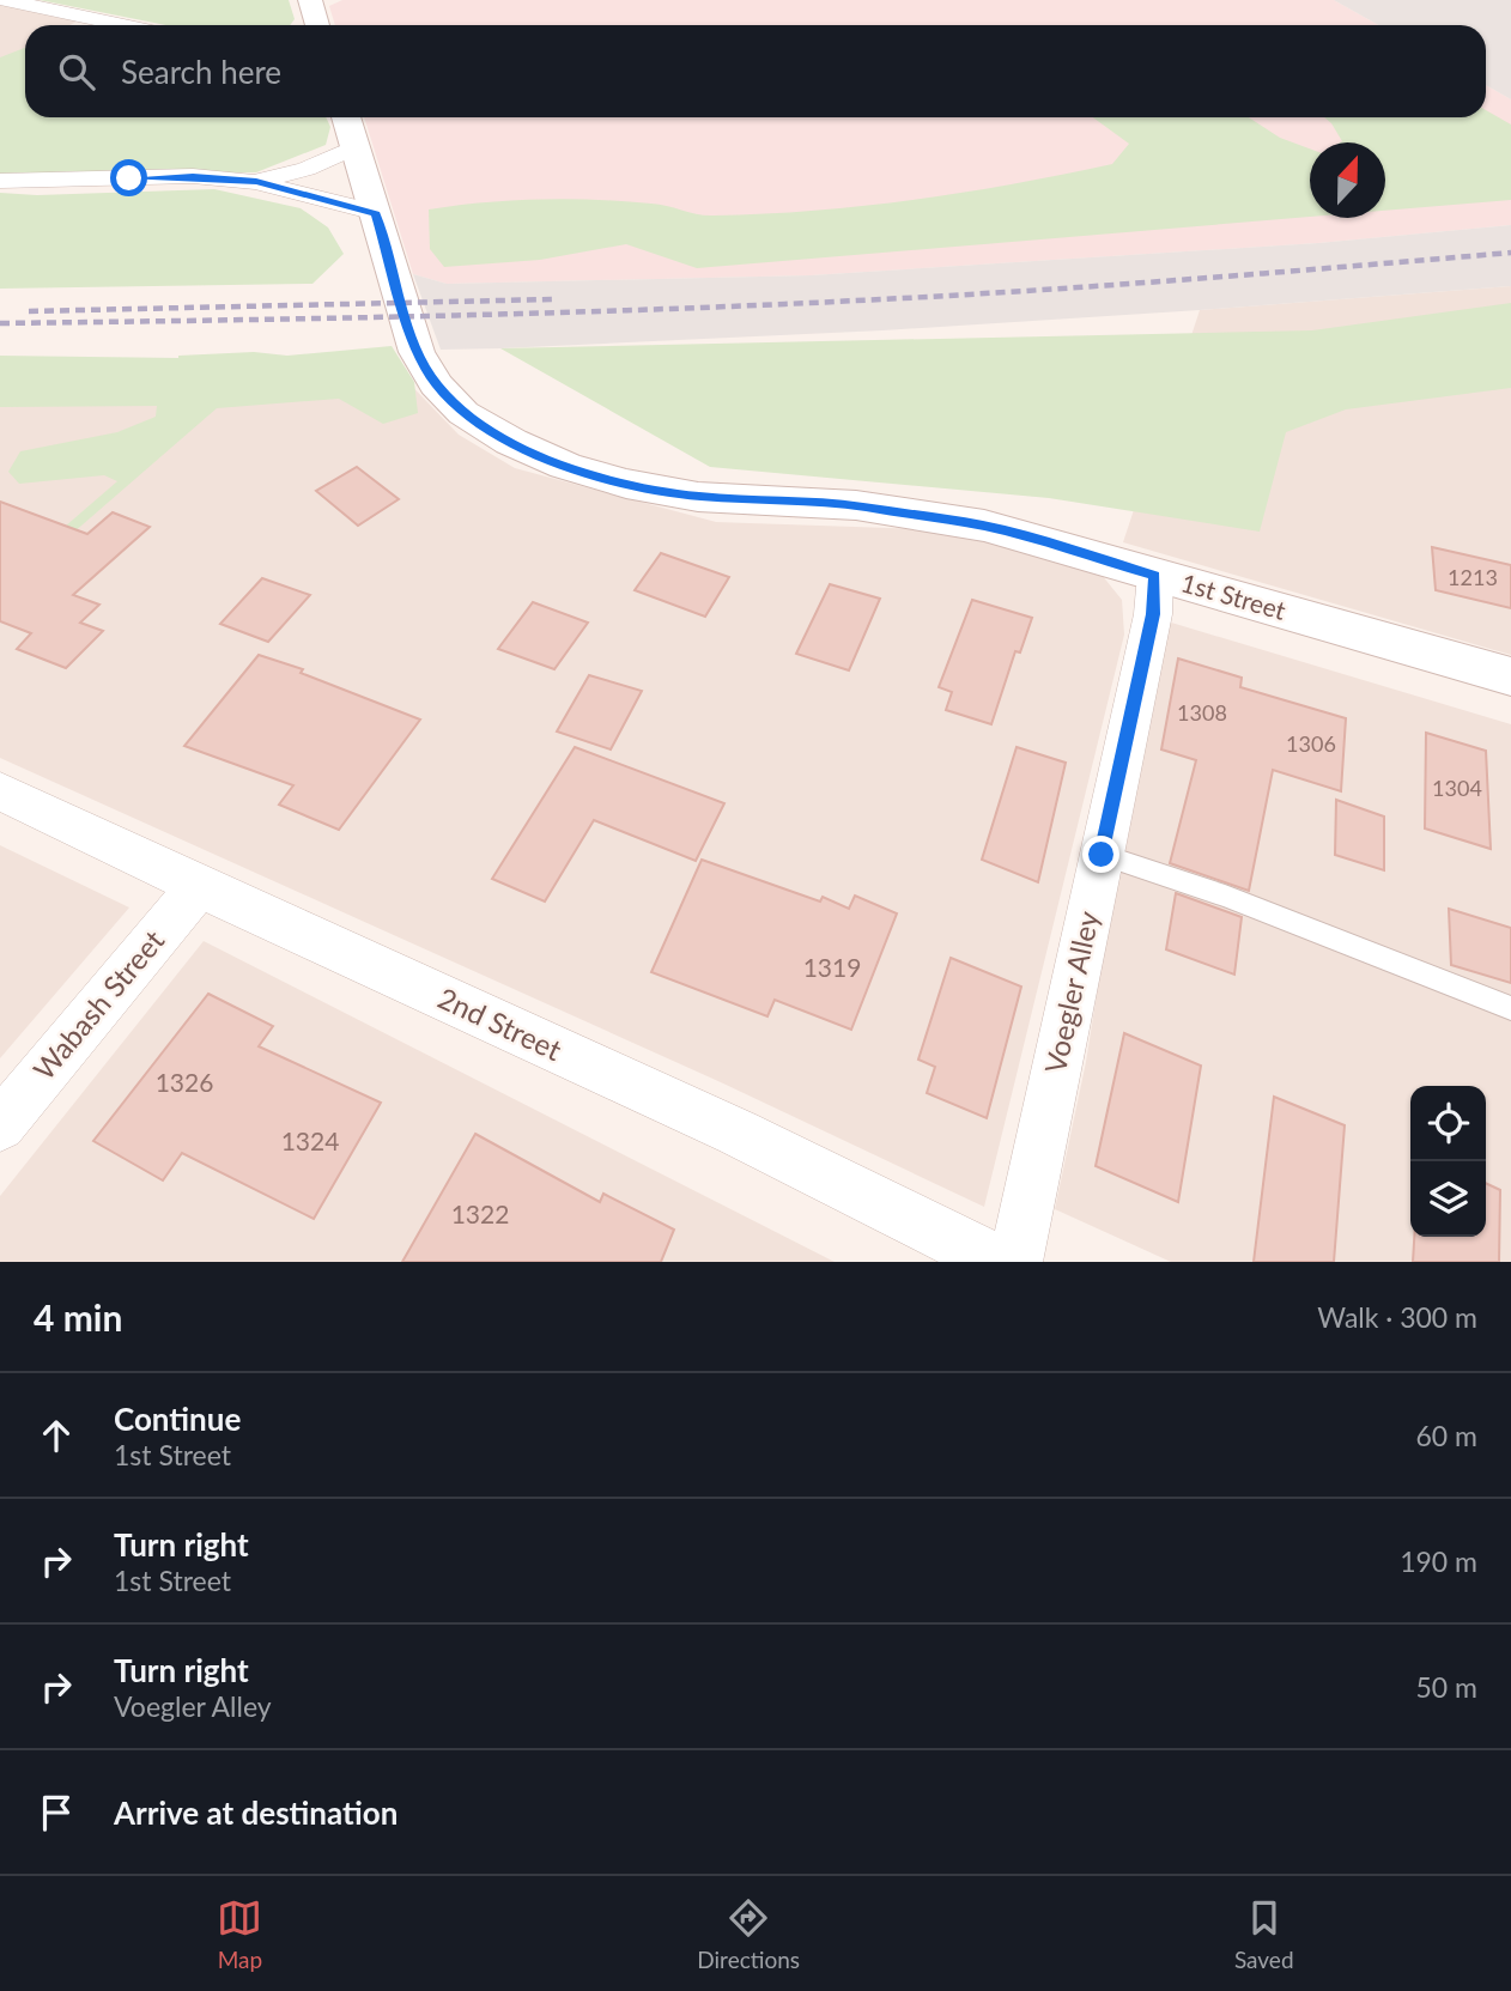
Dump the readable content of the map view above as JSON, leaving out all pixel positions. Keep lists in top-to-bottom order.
{
  "streets": {
    "street": [
      "1st Street",
      "Voegler Alley",
      "Wabash Street",
      "2nd Street"
    ]
  },
  "crossings": [
    ["1st Street", "Voegler Alley"],
    ["Wabash Street", "2nd Street"]
  ],
  "house_numbers": [
    "1213",
    "1308",
    "1306",
    "1304",
    "1319",
    "1326",
    "1324",
    "1322"
  ],
  "north": "top",
  "page": {
    "search": "Search here",
    "heading": ["4 min", "Walk · 300 m"],
    "list": [
      ["Continue", "1st Street", "60 m"],
      ["Turn right", "1st Street", "190 m"],
      ["Turn right", "Voegler Alley", "50 m"],
      "Arrive at destination"
    ],
    "nav": ["Map", "Directions", "Saved"]
  }
}
